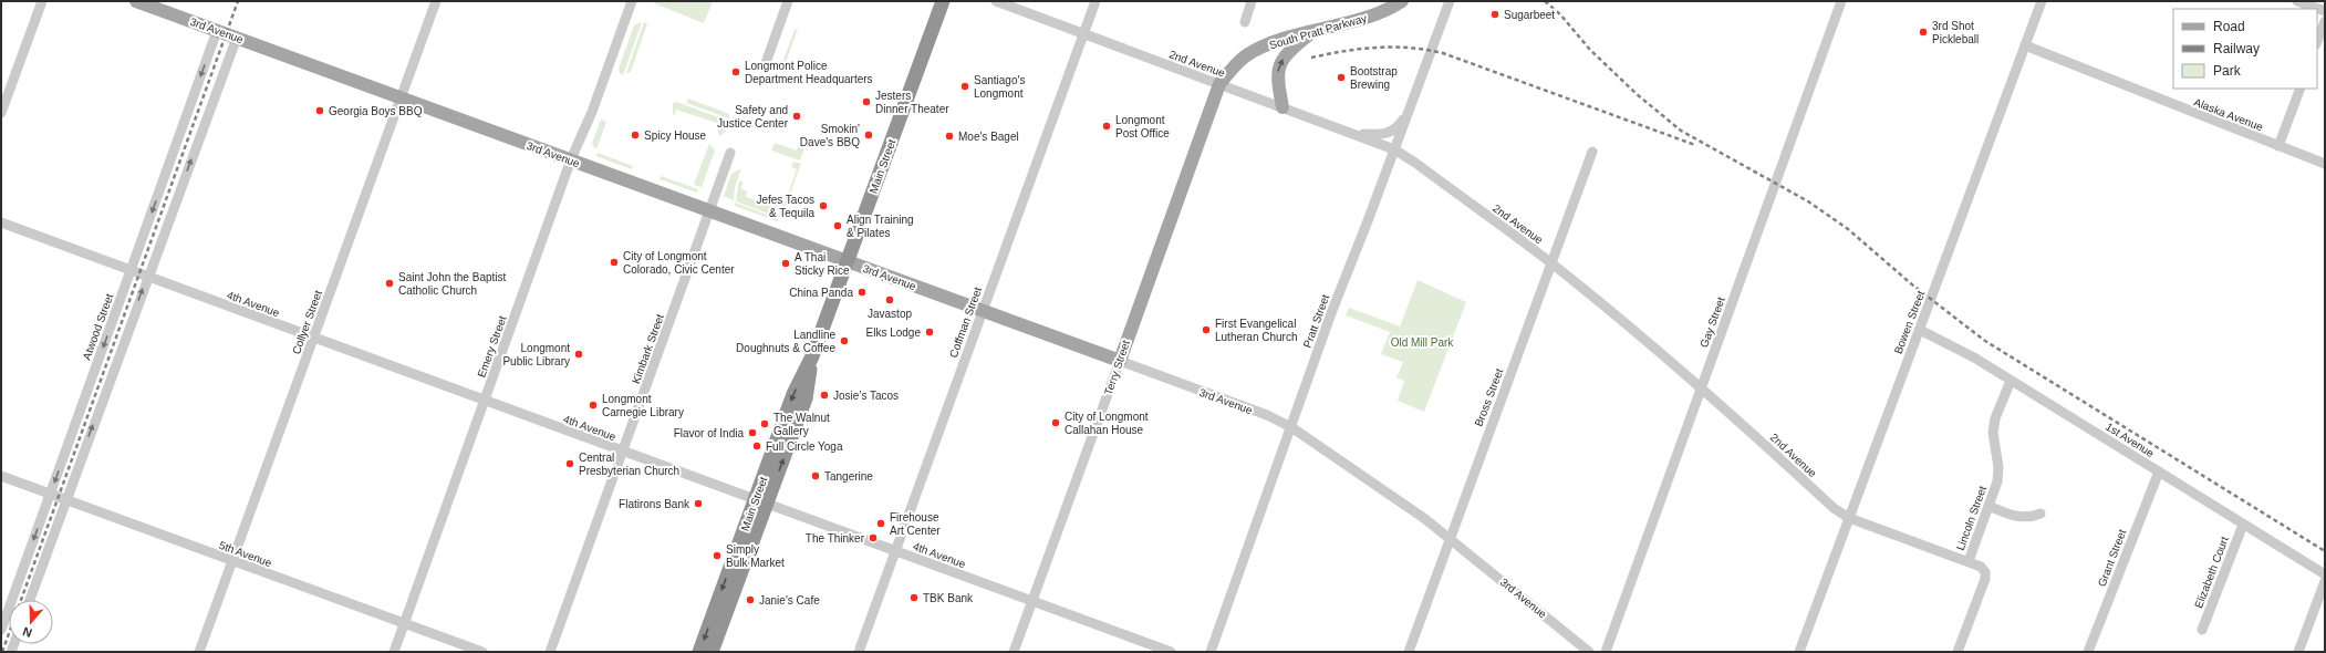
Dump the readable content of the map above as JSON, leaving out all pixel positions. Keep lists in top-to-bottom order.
{
  "streets": {
    "highway": ["Main Street"],
    "main road": ["3rd Avenue", "South Pratt Parkway", "Terry Street"],
    "street": [
      "2nd Avenue",
      "Alaska Avenue",
      "4th Avenue",
      "Pratt Street",
      "Collyer Street",
      "Coffman Street",
      "Gay Street",
      "Bowen Street",
      "Atwood Street",
      "Emery Street",
      "Kimbark Street",
      "Bross Street",
      "1st Avenue",
      "Lincoln Street",
      "5th Avenue",
      "Grant Street",
      "Elizabeth Court"
    ]
  },
  "crossings": [
    ["3rd Avenue", "Main Street"],
    ["3rd Avenue", "Pratt Street"],
    ["3rd Avenue", "Collyer Street"],
    ["3rd Avenue", "Coffman Street"],
    ["3rd Avenue", "Atwood Street"],
    ["3rd Avenue", "Emery Street"],
    ["3rd Avenue", "Kimbark Street"],
    ["3rd Avenue", "Terry Street"],
    ["3rd Avenue", "Bross Street"],
    ["South Pratt Parkway", "2nd Avenue"],
    ["South Pratt Parkway", "Terry Street"],
    ["2nd Avenue", "Pratt Street"],
    ["2nd Avenue", "Coffman Street"],
    ["2nd Avenue", "Gay Street"],
    ["2nd Avenue", "Bowen Street"],
    ["2nd Avenue", "Terry Street"],
    ["2nd Avenue", "Bross Street"],
    ["2nd Avenue", "Lincoln Street"],
    ["Alaska Avenue", "Bowen Street"],
    ["Main Street", "4th Avenue"],
    ["4th Avenue", "Collyer Street"],
    ["4th Avenue", "Coffman Street"],
    ["4th Avenue", "Atwood Street"],
    ["4th Avenue", "Emery Street"],
    ["4th Avenue", "Kimbark Street"],
    ["4th Avenue", "Terry Street"],
    ["Collyer Street", "5th Avenue"],
    ["Bowen Street", "1st Avenue"],
    ["Atwood Street", "5th Avenue"],
    ["Emery Street", "5th Avenue"],
    ["1st Avenue", "Lincoln Street"],
    ["1st Avenue", "Grant Street"],
    ["1st Avenue", "Elizabeth Court"]
  ],
  "parks": ["Old Mill Park"],
  "places": [
    "Sugarbeet",
    "3rd Shot Pickleball",
    "Longmont Police Department Headquarters",
    "Bootstrap Brewing",
    "Santiago's Longmont",
    "Jesters Dinner Theater",
    "Georgia Boys BBQ",
    "Safety and Justice Center",
    "Longmont Post Office",
    "Spicy House",
    "Smokin' Dave's BBQ",
    "Moe's Bagel",
    "Jefes Tacos & Tequila",
    "Align Training & Pilates",
    "City of Longmont Colorado, Civic Center",
    "A Thai Sticky Rice",
    "Saint John the Baptist Catholic Church",
    "China Panda",
    "Javastop",
    "First Evangelical Lutheran Church",
    "Elks Lodge",
    "Landline Doughnuts & Coffee",
    "Longmont Public Library",
    "Josie’s Tacos",
    "Longmont Carnegie Library",
    "City of Longmont Callahan House",
    "The Walnut Gallery",
    "Flavor of India",
    "Full Circle Yoga",
    "Central Presbyterian Church",
    "Tangerine",
    "Flatirons Bank",
    "Firehouse Art Center",
    "The Thinker",
    "Simply Bulk Market",
    "TBK Bank",
    "Janie's Cafe"
  ],
  "legend": ["Road", "Railway", "Park"],
  "north": "bottom"
}
